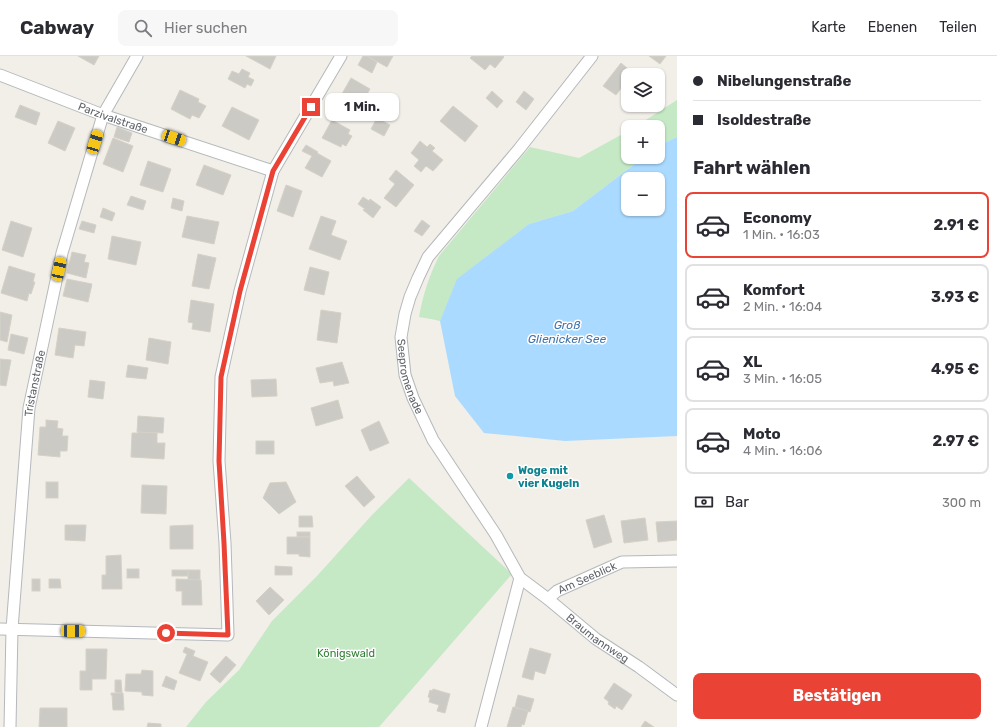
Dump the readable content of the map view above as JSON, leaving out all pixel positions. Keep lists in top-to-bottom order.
{
  "streets": {
    "street": [
      "Parzivalstraße",
      "Seepromenade",
      "Tristanstraße",
      "Am Seeblick",
      "Braumannweg"
    ]
  },
  "crossings": [
    ["Parzivalstraße", "Tristanstraße"],
    ["Seepromenade", "Braumannweg"],
    ["Am Seeblick", "Braumannweg"]
  ],
  "water": ["Groß Glienicker See"],
  "parks": ["Königswald"],
  "places": ["Woge mit vier Kugeln"],
  "page": {
    "header": "Cabway",
    "search": "Hier suchen",
    "nav": ["Karte", "Ebenen", "Teilen"],
    "banner": ["Nibelungenstraße", "Isoldestraße"],
    "map_buttons": ["+", "−"],
    "bubble": "1 Min.",
    "heading": "Fahrt wählen",
    "list": [
      {
        "name": "Economy",
        "note": "1 Min. · 16:03",
        "value": "2.91 €"
      },
      {
        "name": "Komfort",
        "note": "2 Min. · 16:04",
        "value": "3.93 €"
      },
      {
        "name": "XL",
        "note": "3 Min. · 16:05",
        "value": "4.95 €"
      },
      {
        "name": "Moto",
        "note": "4 Min. · 16:06",
        "value": "2.97 €"
      }
    ],
    "pay": ["Bar", "300 m"],
    "buttons": "Bestätigen"
  }
}
